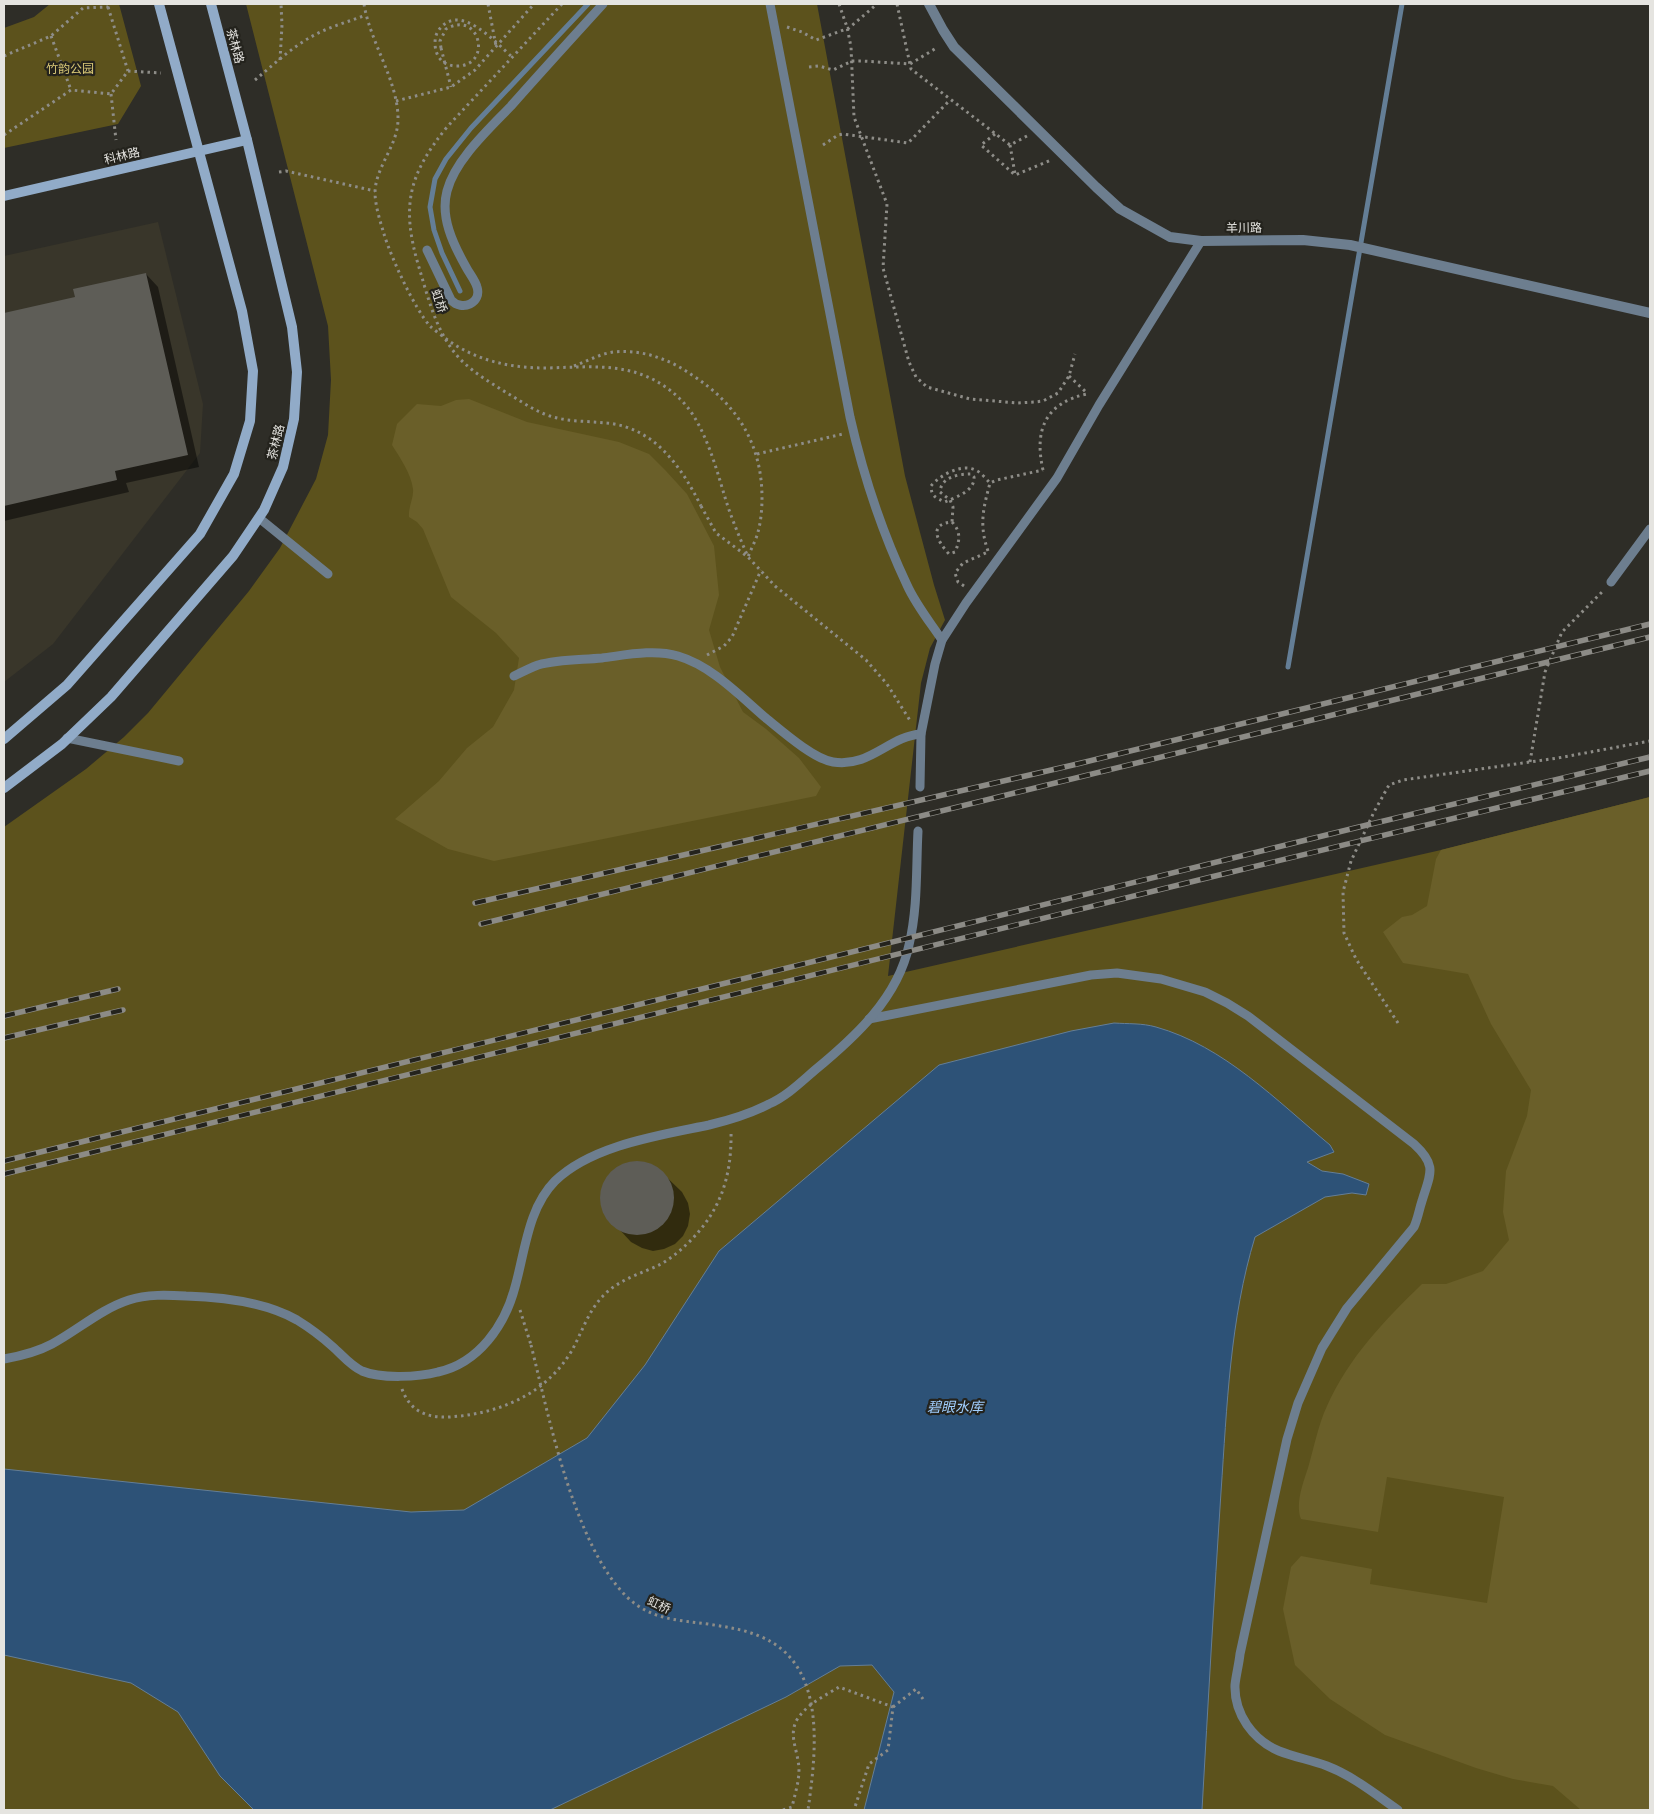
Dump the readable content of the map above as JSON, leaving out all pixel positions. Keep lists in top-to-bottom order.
{
  "streets": {
    "street": ["茶林路", "科林路", "羊川路"],
    "path": ["虹桥"]
  },
  "crossings": [
    ["茶林路", "科林路"]
  ],
  "water": ["碧眼水库"],
  "parks": ["竹韵公园"]
}
